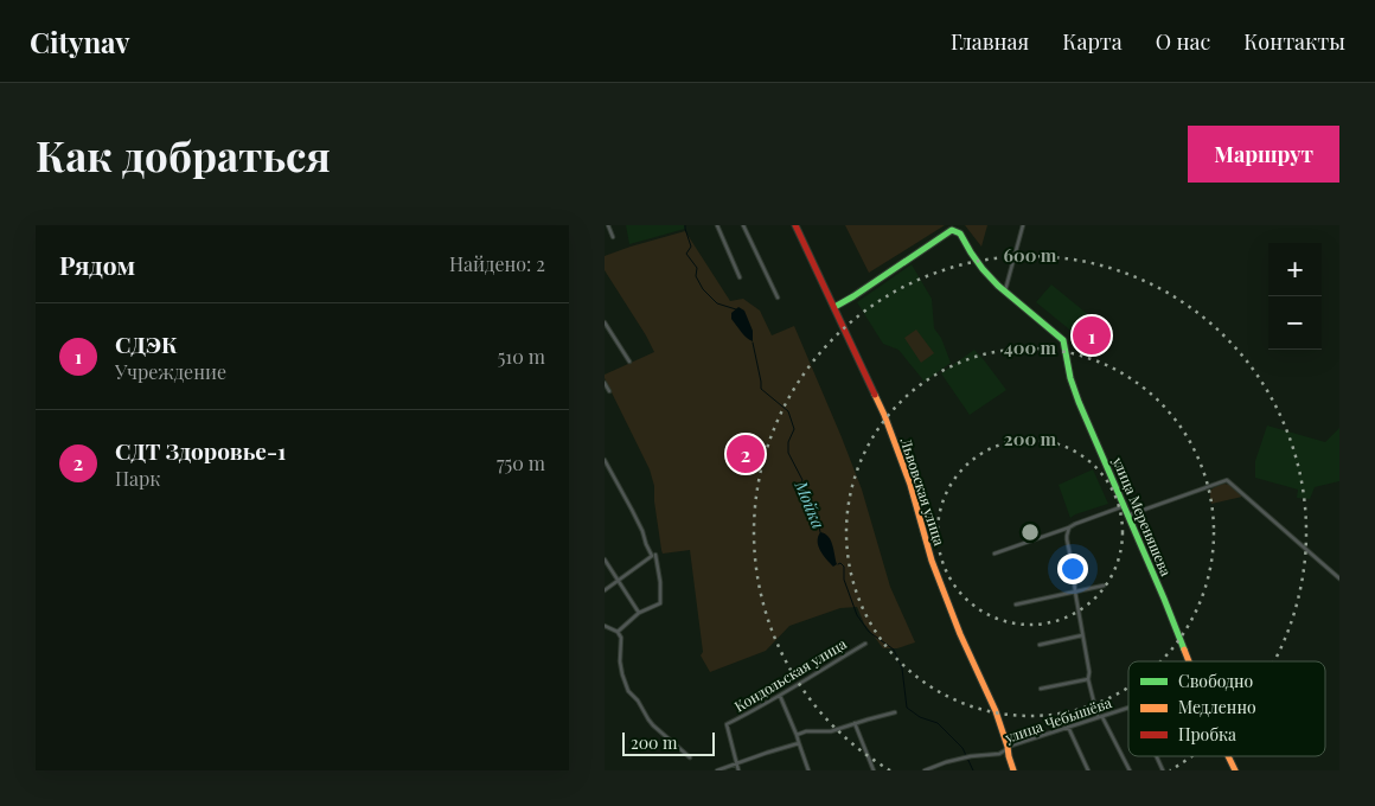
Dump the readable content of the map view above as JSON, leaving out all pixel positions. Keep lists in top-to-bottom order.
{
  "streets": {
    "street": [
      "Львовская улица",
      "улица Мереняшева",
      "Кондольская улица",
      "улица Чебышёва"
    ]
  },
  "crossings": [
    ["Львовская улица", "улица Мереняшева"],
    ["Львовская улица", "улица Чебышёва"]
  ],
  "water": ["Мойка"],
  "legend": ["Свободно", "Медленно", "Пробка"],
  "scale_bar": "200 m",
  "page": {
    "header": "Citynav",
    "nav": [
      "Главная",
      "Карта",
      "О нас",
      "Контакты"
    ],
    "buttons": "Маршрут",
    "title": "Как добраться",
    "heading": ["Рядом", "Найдено: 2"],
    "map_buttons": ["+", "−"],
    "list": [
      {
        "mark": "1",
        "name": "СДЭК",
        "note": "Учреждение",
        "value": "510 m"
      },
      {
        "mark": "2",
        "name": "СДТ Здоровье-1",
        "note": "Парк",
        "value": "750 m"
      }
    ],
    "pins": ["1", "2"],
    "scale": "200 m"
  },
  "rings": ["600 m", "400 m", "200 m"]
}
